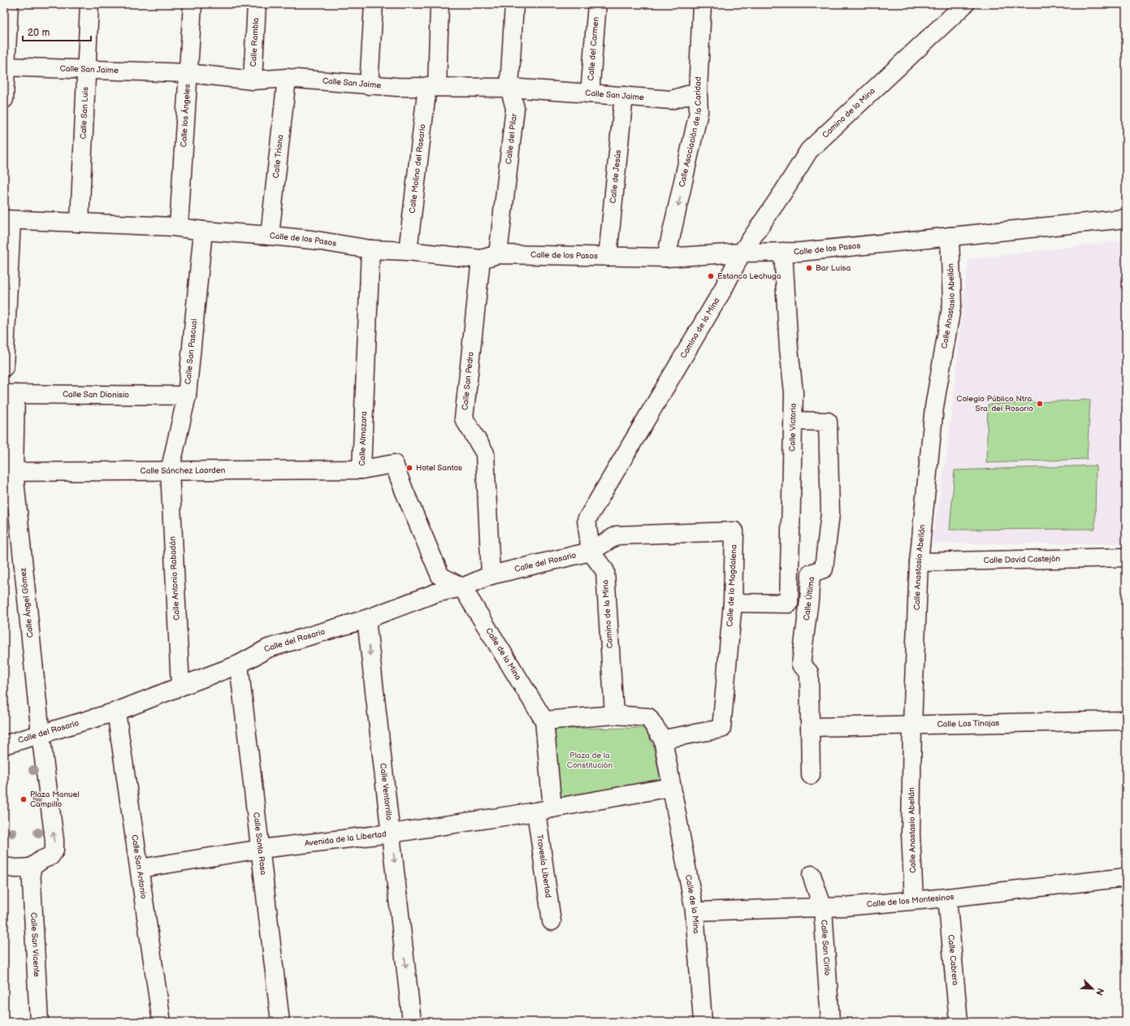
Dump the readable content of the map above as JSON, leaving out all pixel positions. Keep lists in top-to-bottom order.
{
  "streets": {
    "street": [
      "Calle Rambla",
      "Calle del Carmen",
      "Calle San Jaime",
      "Calle San Luis",
      "Camino de la Mina",
      "Calle los Ángeles",
      "Calle Asociación de la Caridad",
      "Calle del Pilar",
      "Calle Triana",
      "Calle Molino del Rosario",
      "Calle de Jesús",
      "Calle de los Pasos",
      "Calle Anastasio Abellán",
      "Calle San Pascual",
      "Calle San Pedro",
      "Calle San Dionisio",
      "Calle Victoria",
      "Calle Almazara",
      "Calle Sánchez Laorden",
      "Calle David Castejón",
      "Calle del Rosario",
      "Calle Antonio Rabadán",
      "Calle de la Magdalena",
      "Calle Última",
      "Calle Ángel Gómez",
      "Calle de la Mina",
      "Calle Las Tinajas",
      "Calle Ventorrillo",
      "Avenida de la Libertad",
      "Calle Santa Rosa",
      "Travesía Libertad",
      "Calle San Antonio",
      "Calle de los Montesinos",
      "Calle San Vicente",
      "Calle San Cirilo",
      "Calle Cabrera"
    ]
  },
  "crossings": [
    ["Calle Rambla", "Calle San Jaime"],
    ["Calle del Carmen", "Calle San Jaime"],
    ["Calle San Jaime", "Calle San Luis"],
    ["Calle San Jaime", "Calle los Ángeles"],
    ["Calle San Jaime", "Calle Asociación de la Caridad"],
    ["Calle San Jaime", "Calle del Pilar"],
    ["Calle San Jaime", "Calle Triana"],
    ["Calle San Jaime", "Calle Molino del Rosario"],
    ["Calle San Jaime", "Calle de Jesús"],
    ["Calle San Luis", "Calle de los Pasos"],
    ["Camino de la Mina", "Calle de los Pasos"],
    ["Camino de la Mina", "Calle del Rosario"],
    ["Camino de la Mina", "Calle de la Magdalena"],
    ["Calle los Ángeles", "Calle de los Pasos"],
    ["Calle Asociación de la Caridad", "Calle de los Pasos"],
    ["Calle del Pilar", "Calle de los Pasos"],
    ["Calle Triana", "Calle de los Pasos"],
    ["Calle Molino del Rosario", "Calle de los Pasos"],
    ["Calle de Jesús", "Calle de los Pasos"],
    ["Calle de los Pasos", "Calle Anastasio Abellán"],
    ["Calle de los Pasos", "Calle San Pascual"],
    ["Calle de los Pasos", "Calle San Pedro"],
    ["Calle de los Pasos", "Calle Victoria"],
    ["Calle de los Pasos", "Calle Almazara"],
    ["Calle Anastasio Abellán", "Calle David Castejón"],
    ["Calle Anastasio Abellán", "Calle Las Tinajas"],
    ["Calle Anastasio Abellán", "Calle de los Montesinos"],
    ["Calle San Pascual", "Calle San Dionisio"],
    ["Calle San Pascual", "Calle Sánchez Laorden"],
    ["Calle San Pascual", "Calle Antonio Rabadán"],
    ["Calle San Pedro", "Calle del Rosario"],
    ["Calle San Dionisio", "Calle Ángel Gómez"],
    ["Calle Victoria", "Calle Última"],
    ["Calle Almazara", "Calle Sánchez Laorden"],
    ["Calle Almazara", "Calle del Rosario"],
    ["Calle Almazara", "Calle de la Mina"],
    ["Calle Sánchez Laorden", "Calle Antonio Rabadán"],
    ["Calle Sánchez Laorden", "Calle Ángel Gómez"],
    ["Calle del Rosario", "Calle Antonio Rabadán"],
    ["Calle del Rosario", "Calle de la Magdalena"],
    ["Calle del Rosario", "Calle Ángel Gómez"],
    ["Calle del Rosario", "Calle de la Mina"],
    ["Calle del Rosario", "Calle Ventorrillo"],
    ["Calle del Rosario", "Calle Santa Rosa"],
    ["Calle del Rosario", "Calle San Antonio"],
    ["Calle Última", "Calle Las Tinajas"],
    ["Calle de la Mina", "Calle de los Montesinos"],
    ["Calle Ventorrillo", "Avenida de la Libertad"],
    ["Avenida de la Libertad", "Calle Santa Rosa"],
    ["Avenida de la Libertad", "Travesía Libertad"],
    ["Avenida de la Libertad", "Calle San Antonio"],
    ["Calle de los Montesinos", "Calle San Cirilo"],
    ["Calle de los Montesinos", "Calle Cabrera"]
  ],
  "one_way": ["Calle Asociación de la Caridad", "Calle Ventorrillo"],
  "parks": ["Plaza de la Constitución"],
  "places": [
    "Bar Luisa",
    "Estanco Lechuga",
    "Colegio Público Ntra. Sra. del Rosario",
    "Hotel Santos",
    "Plaza Manuel Campillo"
  ],
  "scale_bar": "20 m",
  "north": "bottom right"
}
